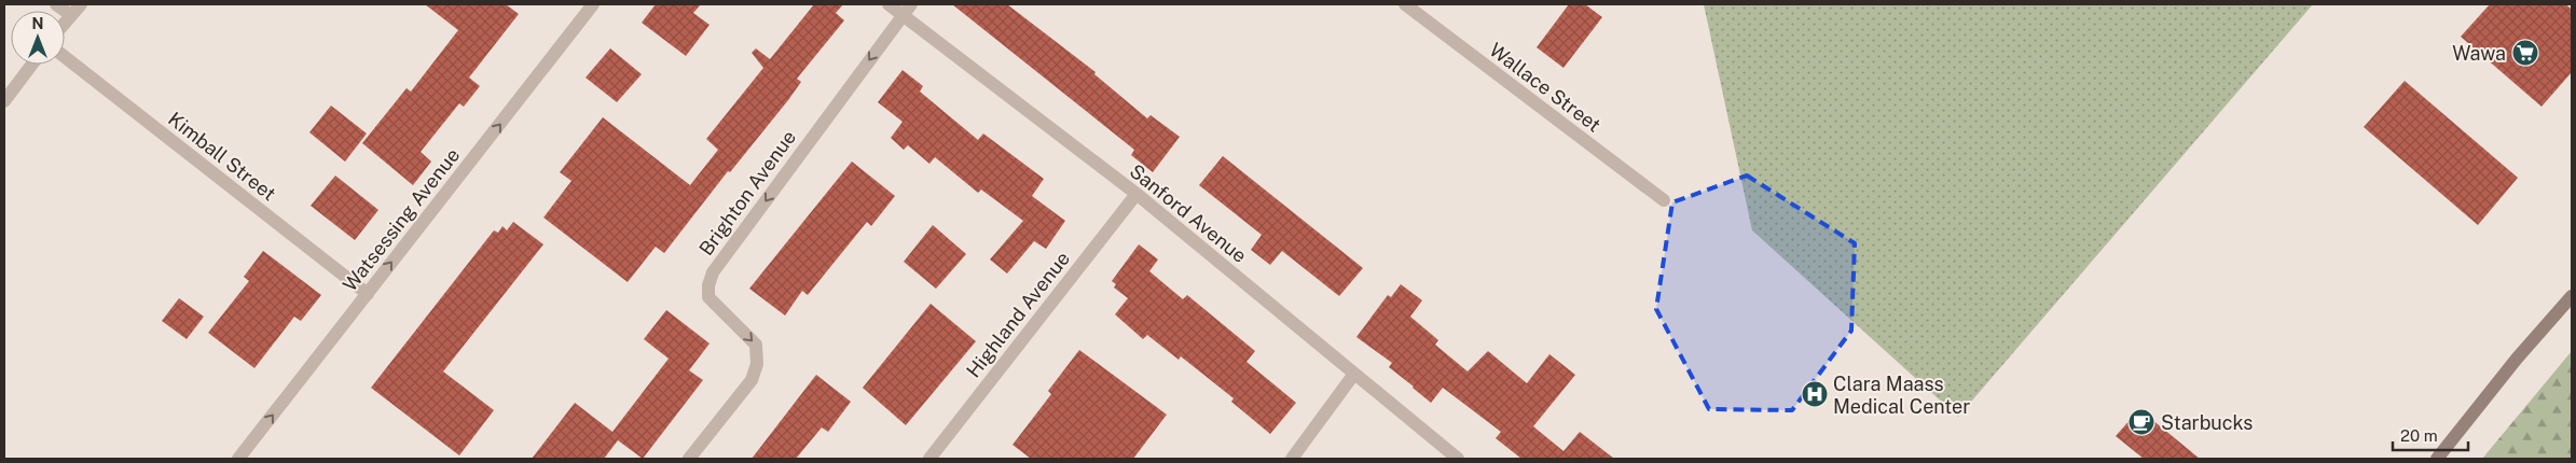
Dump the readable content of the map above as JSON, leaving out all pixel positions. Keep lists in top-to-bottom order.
{
  "streets": {
    "street": [
      "Wallace Street",
      "Kimball Street",
      "Brighton Avenue",
      "Sanford Avenue",
      "Watsessing Avenue",
      "Highland Avenue"
    ]
  },
  "crossings": [
    ["Kimball Street", "Watsessing Avenue"],
    ["Brighton Avenue", "Sanford Avenue"],
    ["Sanford Avenue", "Highland Avenue"]
  ],
  "one_way": ["Brighton Avenue", "Watsessing Avenue"],
  "places": {
    "supermarket": ["Wawa"],
    "hospital": ["Clara Maass Medical Center"],
    "cafe": ["Starbucks"]
  },
  "scale_bar": "20 m",
  "north": "top"
}
